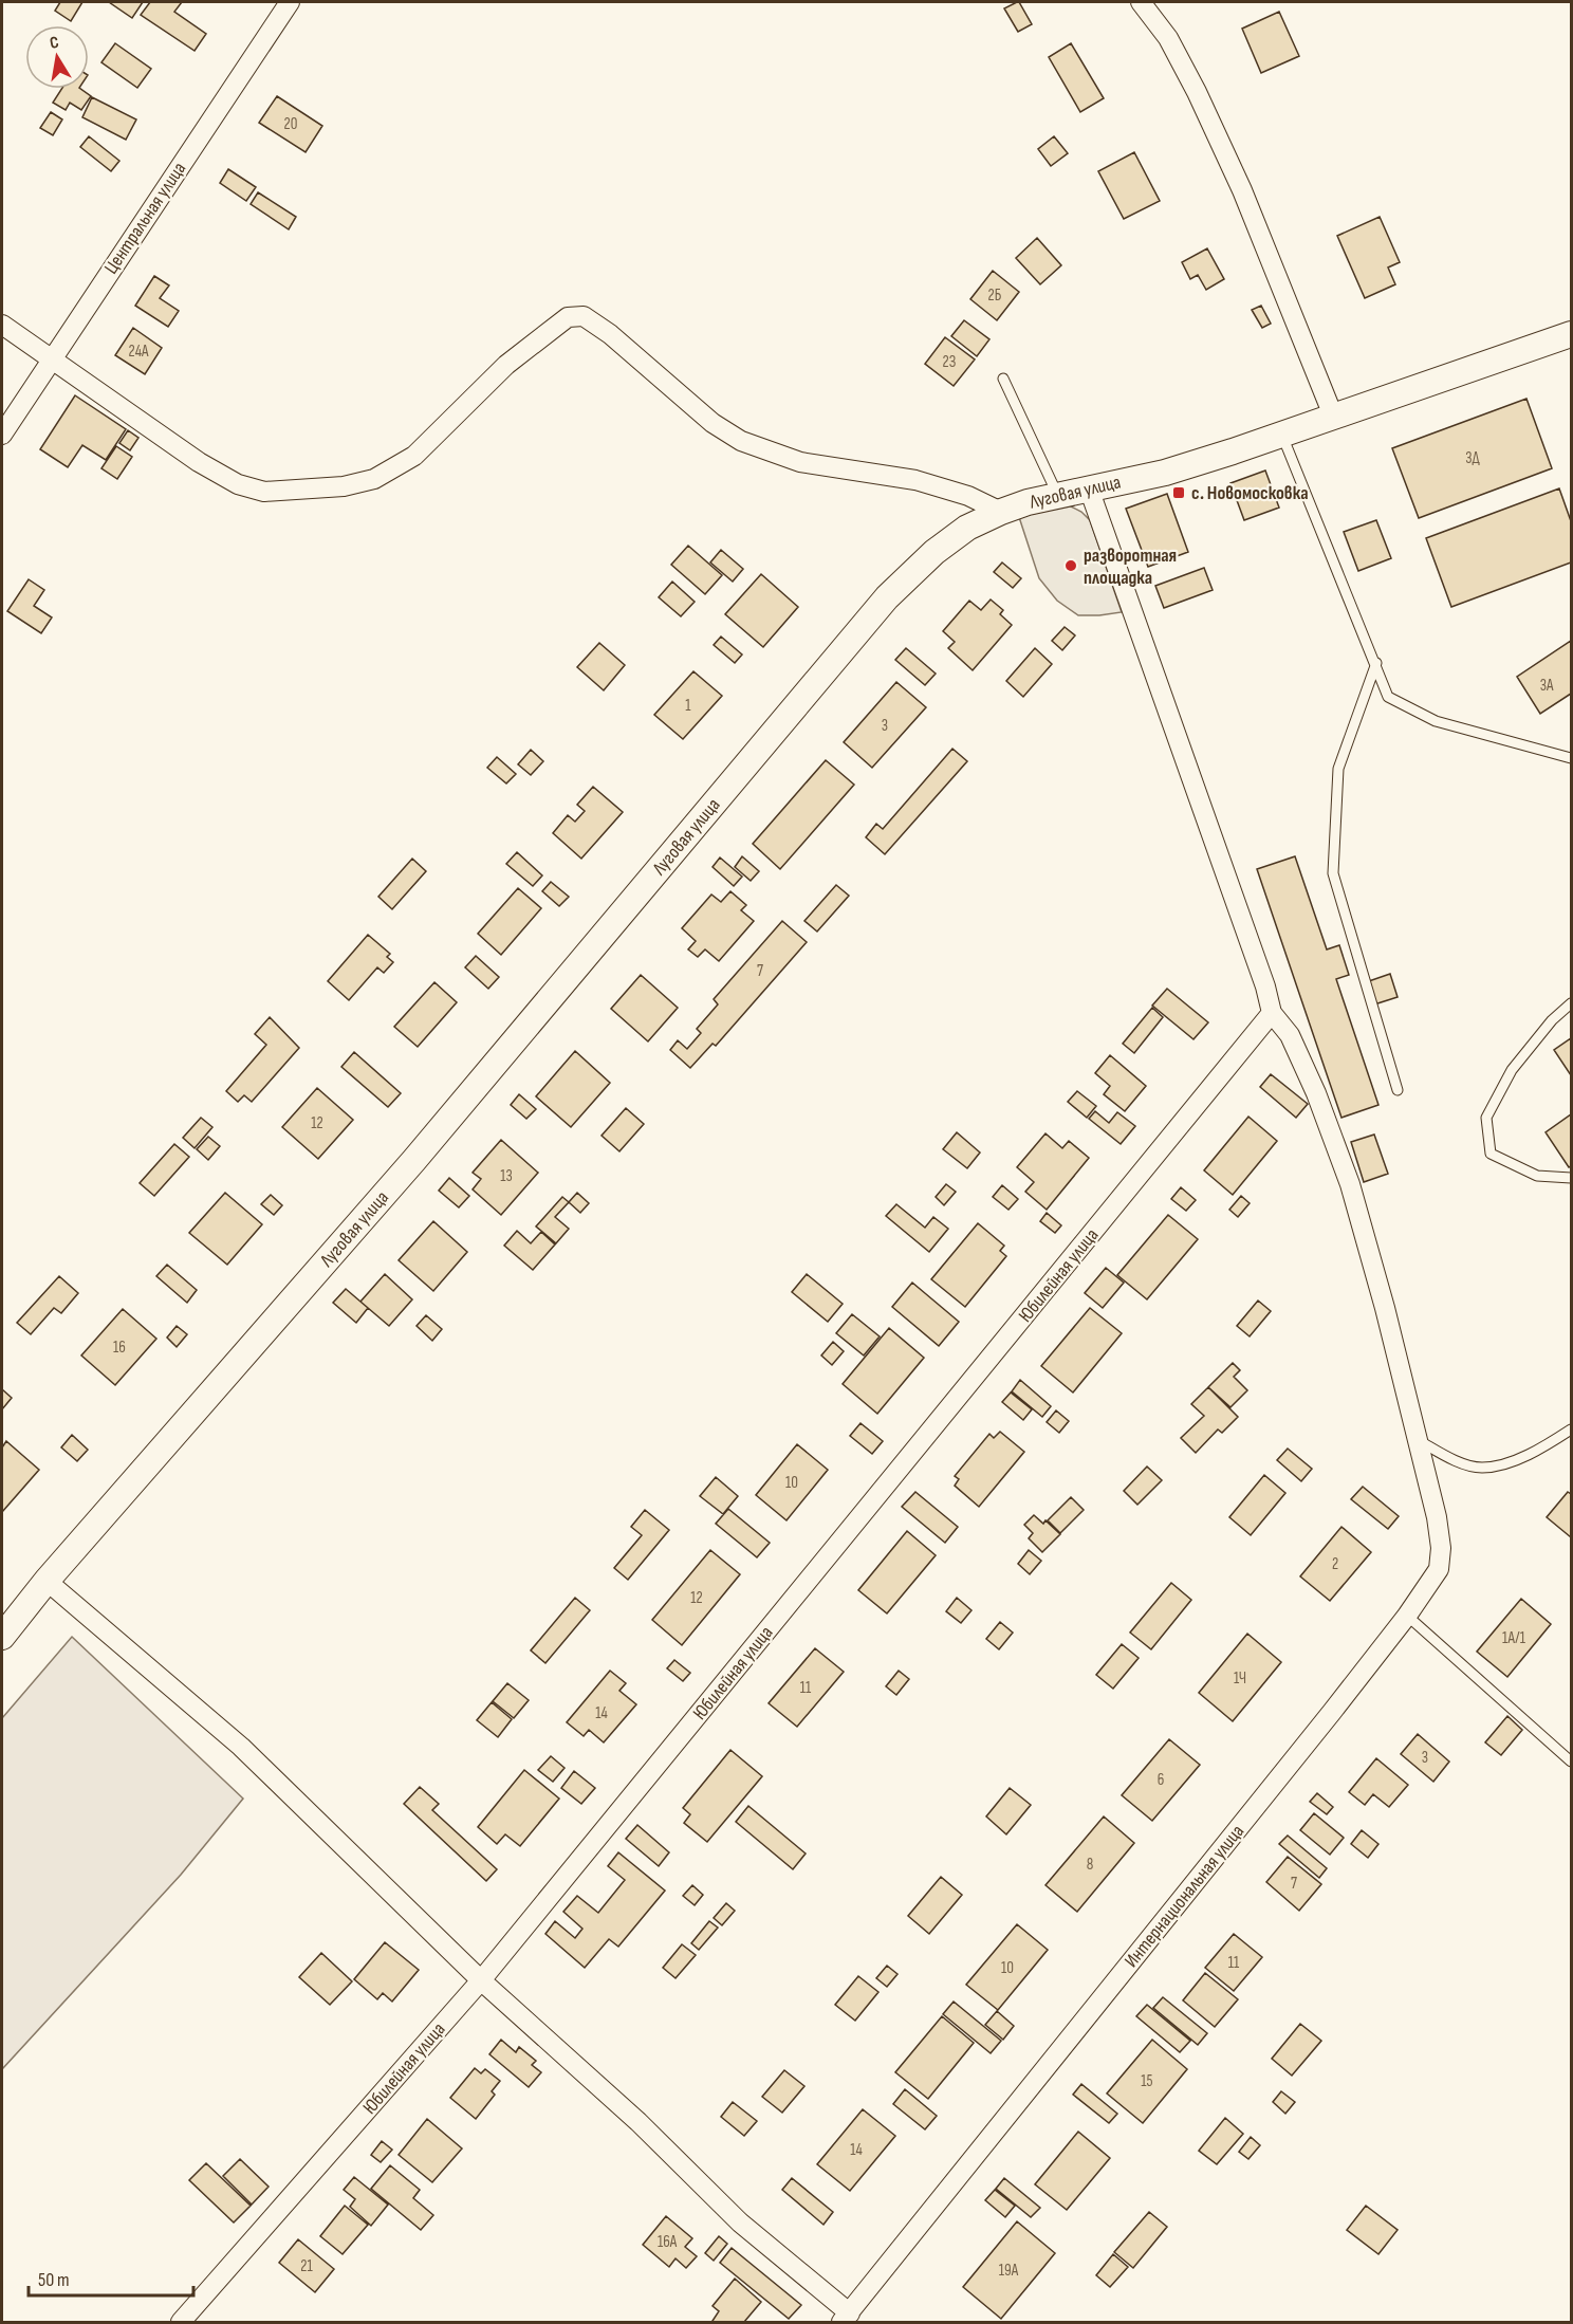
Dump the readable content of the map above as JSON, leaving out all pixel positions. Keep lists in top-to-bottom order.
{
  "streets": {
    "street": [
      "Центральная улица",
      "Луговая улица",
      "Юбилейная улица",
      "Интернациональная улица"
    ]
  },
  "crossings": [
    ["Юбилейная улица", "Интернациональная улица"]
  ],
  "places": {
    "transit": ["с. Новомосковка"],
    "other": ["разворотная площадка"]
  },
  "house_numbers": [
    "20",
    "2Б",
    "24А",
    "2З",
    "3Д",
    "3А",
    "1",
    "3",
    "7",
    "12",
    "13",
    "16",
    "10",
    "2",
    "12",
    "1А/1",
    "1Ч",
    "11",
    "14",
    "3",
    "6",
    "8",
    "7",
    "11",
    "10",
    "15",
    "14",
    "16А",
    "21",
    "19А"
  ],
  "scale_bar": "50 m",
  "north": "top"
}
